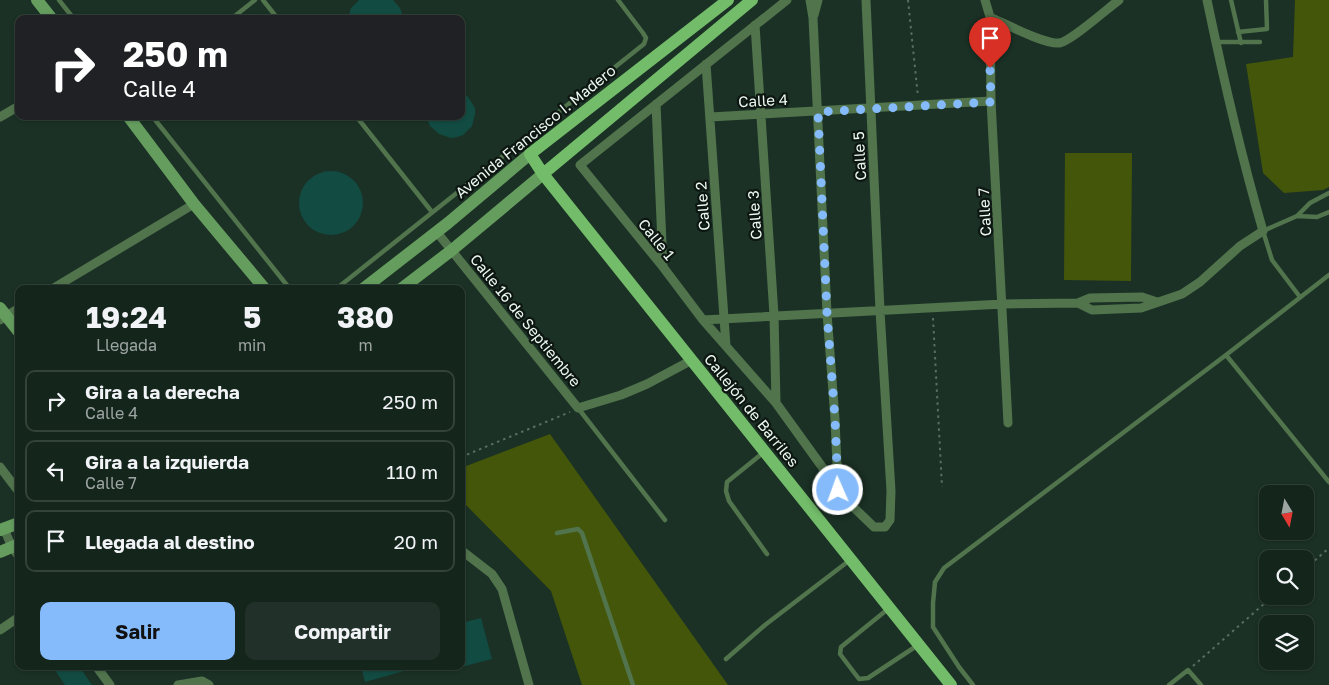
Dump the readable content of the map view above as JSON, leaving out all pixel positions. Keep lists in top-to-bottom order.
{
  "streets": {
    "main road": ["Avenida Francisco I. Madero", "Callejón de Barriles"],
    "street": [
      "Calle 4",
      "Calle 5",
      "Calle 2",
      "Calle 7",
      "Calle 3",
      "Calle 1",
      "Calle 16 de Septiembre"
    ]
  },
  "crossings": [
    ["Calle 4", "Calle 5"],
    ["Calle 4", "Calle 2"],
    ["Calle 4", "Calle 7"],
    ["Calle 4", "Calle 3"],
    ["Avenida Francisco I. Madero", "Calle 16 de Septiembre"],
    ["Avenida Francisco I. Madero", "Callejón de Barriles"],
    ["Calle 5", "Calle 1"],
    ["Calle 2", "Calle 1"],
    ["Calle 3", "Calle 1"]
  ],
  "north": "bottom",
  "page": {
    "turn": ["250 m", "Calle 4"],
    "eta": [
      "19:24",
      "Llegada",
      "5",
      "min",
      "380",
      "m"
    ],
    "list": [
      {
        "name": "Gira a la derecha",
        "note": "Calle 4",
        "value": "250 m"
      },
      {
        "name": "Gira a la izquierda",
        "note": "Calle 7",
        "value": "110 m"
      },
      {
        "name": "Llegada al destino",
        "value": "20 m"
      }
    ],
    "buttons": ["Salir", "Compartir"]
  }
}
